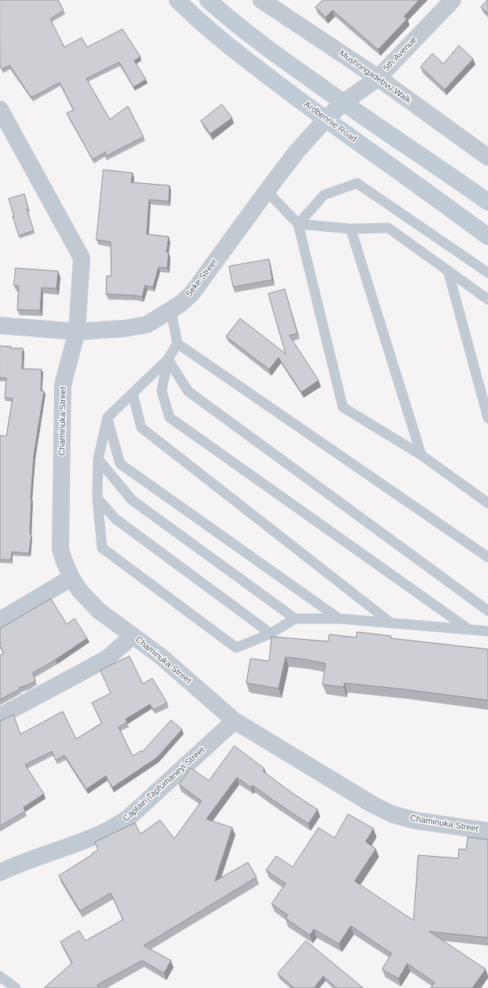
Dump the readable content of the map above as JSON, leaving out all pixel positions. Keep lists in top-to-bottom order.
{
  "streets": {
    "main road": ["Ardbennie Road"],
    "street": [
      "5th Avenue",
      "Mushongadebvu Walk",
      "Seke Street",
      "Chaminuka Street",
      "Captain Tapfumaneyi Street"
    ]
  },
  "crossings": [
    ["5th Avenue", "Mushongadebvu Walk"],
    ["5th Avenue", "Ardbennie Road"],
    ["5th Avenue", "Seke Street"],
    ["Ardbennie Road", "Seke Street"],
    ["Seke Street", "Chaminuka Street"],
    ["Chaminuka Street", "Captain Tapfumaneyi Street"]
  ]
}
